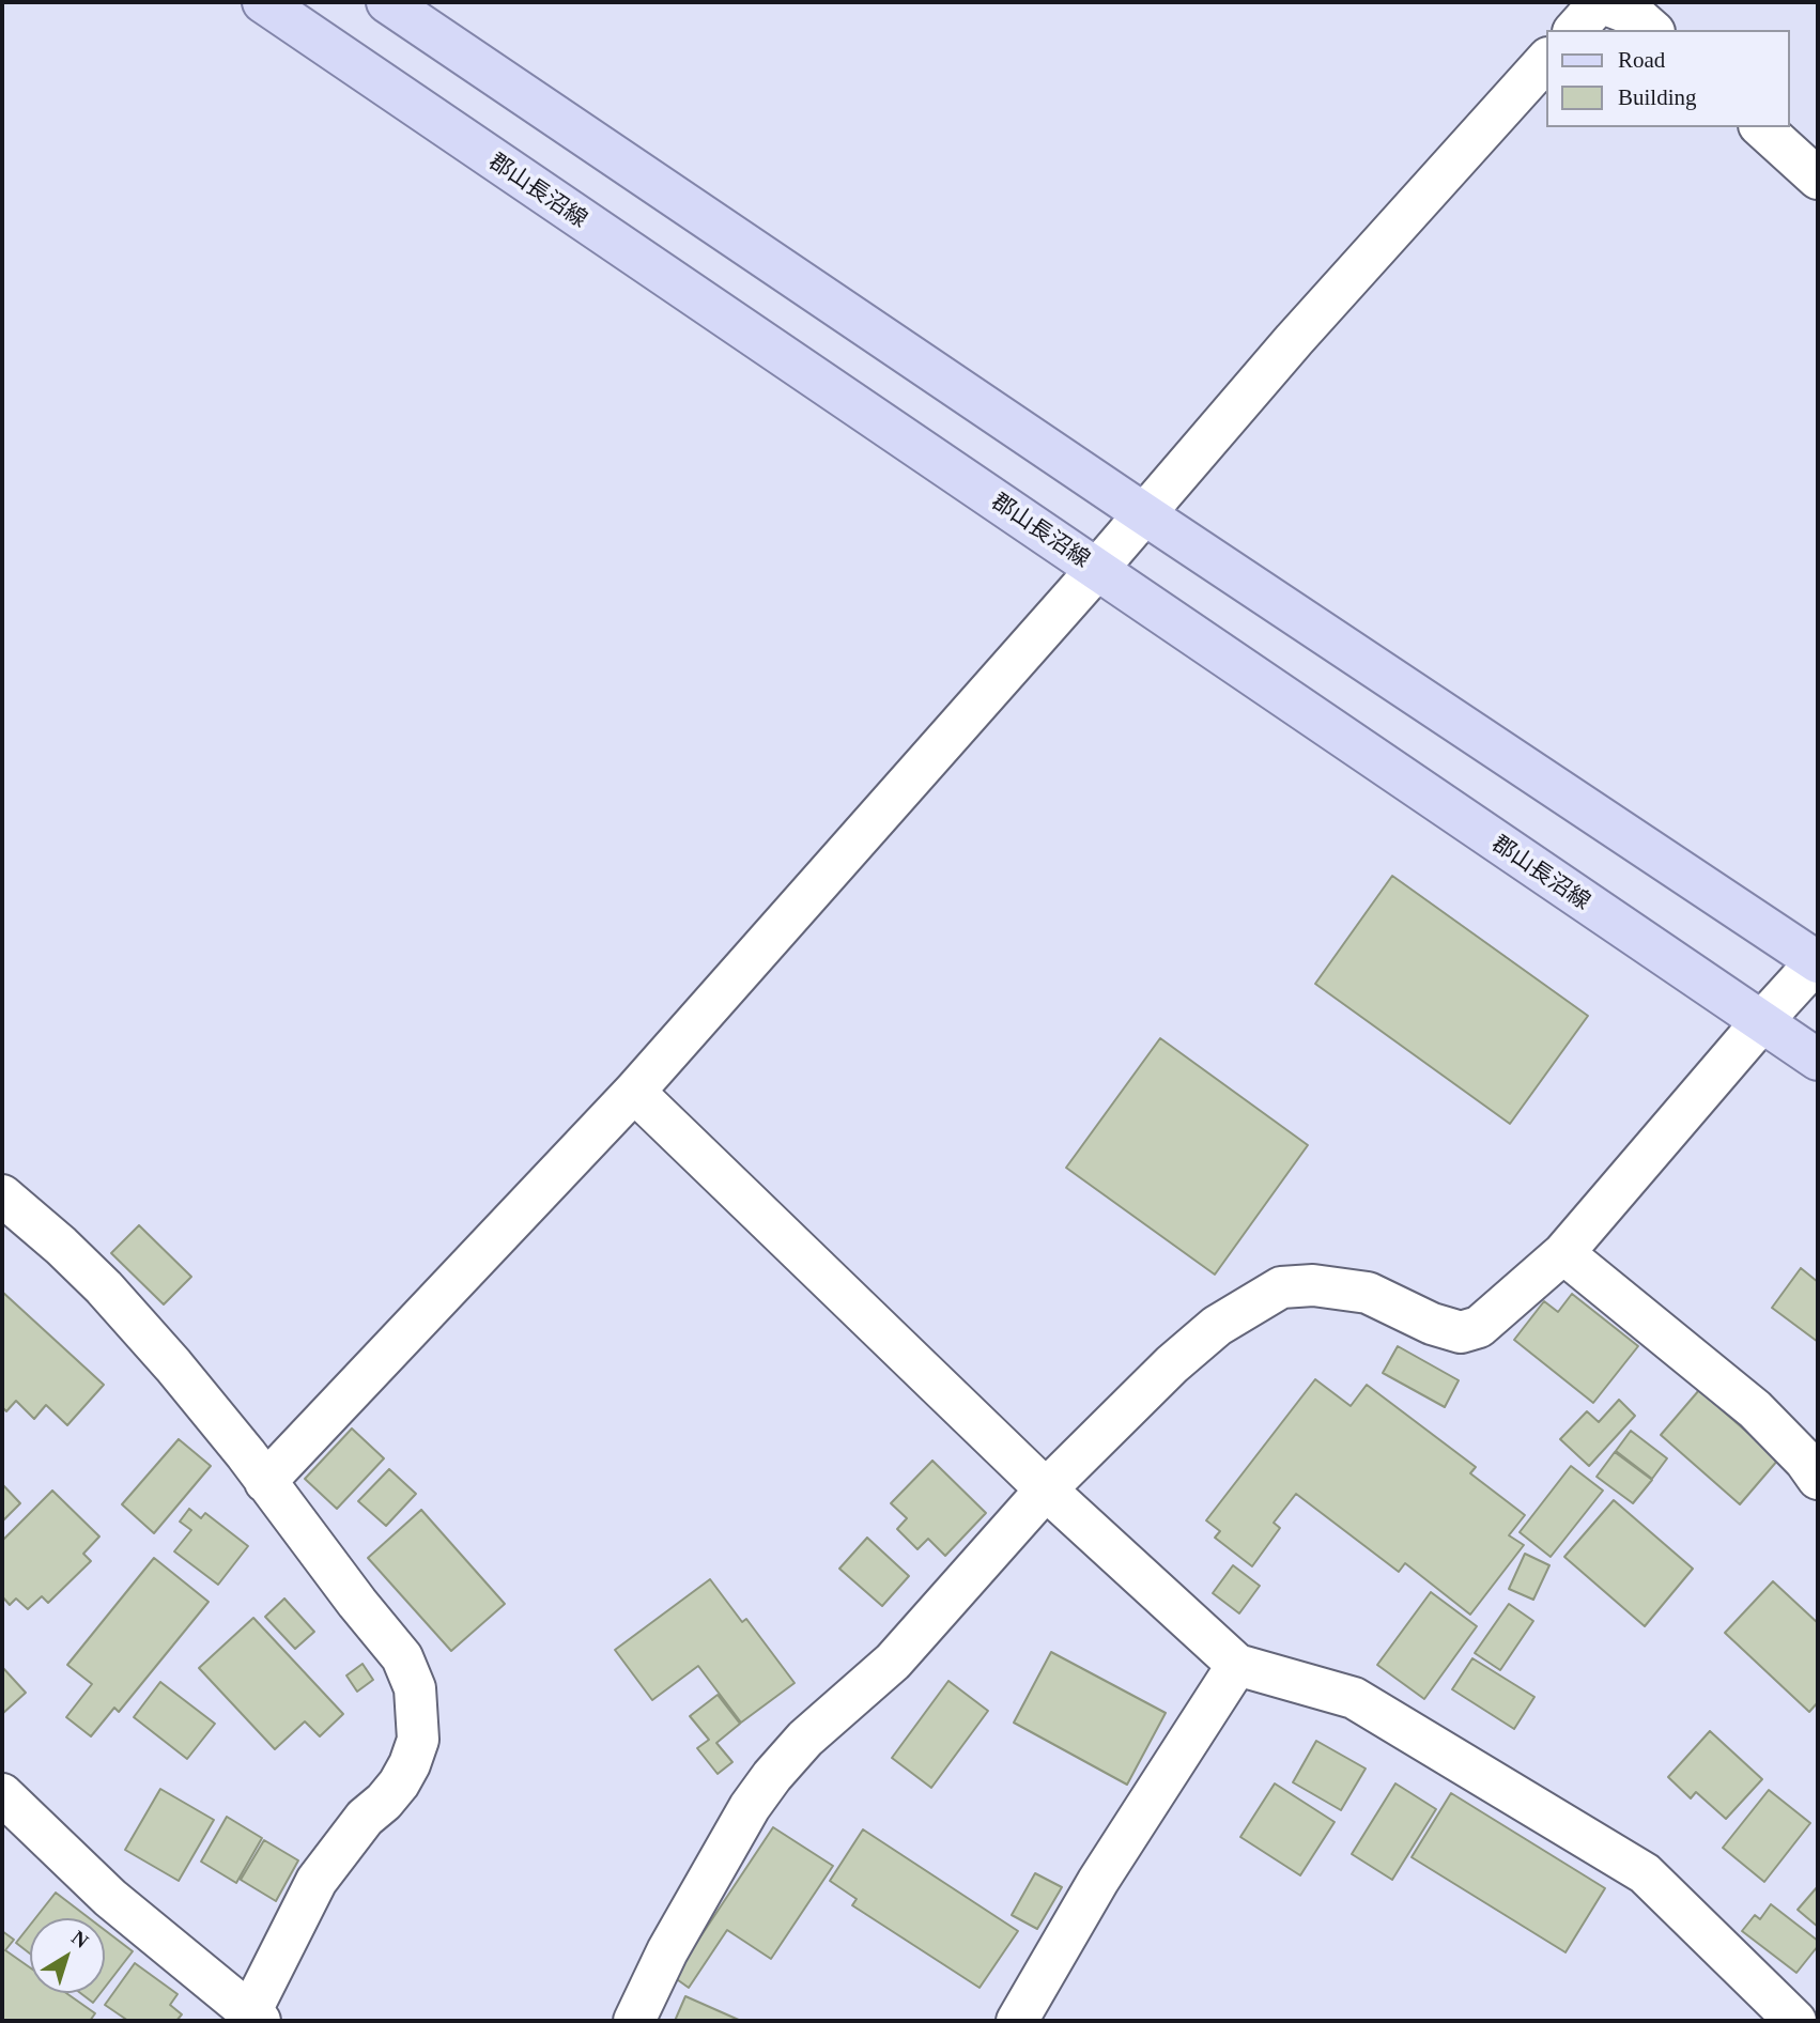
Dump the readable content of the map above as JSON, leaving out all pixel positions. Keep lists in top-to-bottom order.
{
  "streets": {
    "main road": ["郡山長沼線"]
  },
  "legend": ["Road", "Building"],
  "north": "top right"
}
